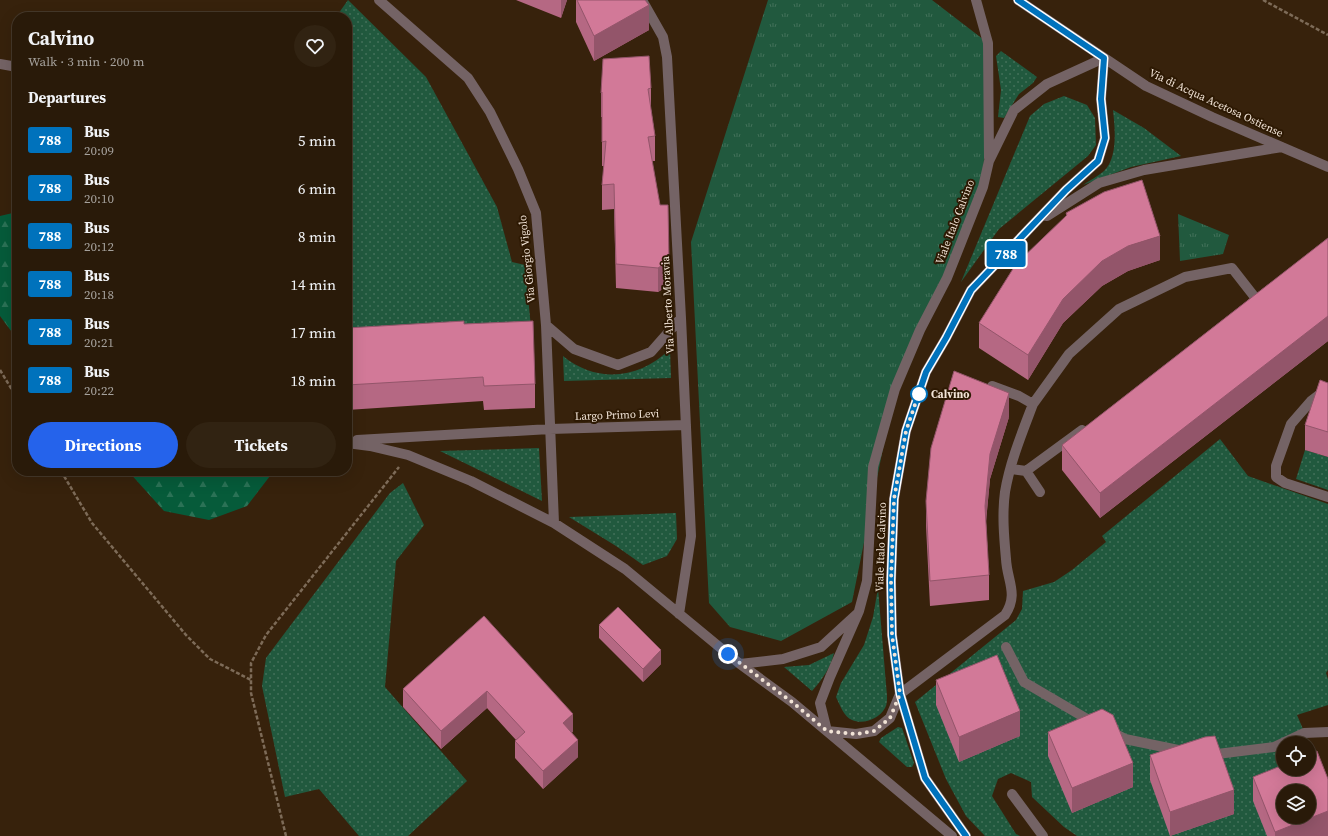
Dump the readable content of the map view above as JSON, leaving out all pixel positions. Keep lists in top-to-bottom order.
{
  "streets": {
    "street": [
      "Via di Acqua Acetosa Ostiense",
      "Viale Italo Calvino",
      "Via Giorgio Vigolo",
      "Via Alberto Moravia",
      "Largo Primo Levi"
    ]
  },
  "crossings": [
    ["Via di Acqua Acetosa Ostiense", "Viale Italo Calvino"],
    ["Via Giorgio Vigolo", "Largo Primo Levi"],
    ["Via Alberto Moravia", "Largo Primo Levi"]
  ],
  "places": ["Calvino"],
  "lines": ["bus line 788"],
  "page": {
    "on_map": "788",
    "heading": [
      ["Calvino", "Walk · 3 min · 200 m"],
      "Departures"
    ],
    "list": [
      {
        "mark": "788",
        "name": "Bus",
        "note": "20:09",
        "value": "5 min"
      },
      {
        "mark": "788",
        "name": "Bus",
        "note": "20:10",
        "value": "6 min"
      },
      {
        "mark": "788",
        "name": "Bus",
        "note": "20:12",
        "value": "8 min"
      },
      {
        "mark": "788",
        "name": "Bus",
        "note": "20:18",
        "value": "14 min"
      },
      {
        "mark": "788",
        "name": "Bus",
        "note": "20:21",
        "value": "17 min"
      },
      {
        "mark": "788",
        "name": "Bus",
        "note": "20:22",
        "value": "18 min"
      }
    ],
    "buttons": ["Directions", "Tickets"]
  }
}
